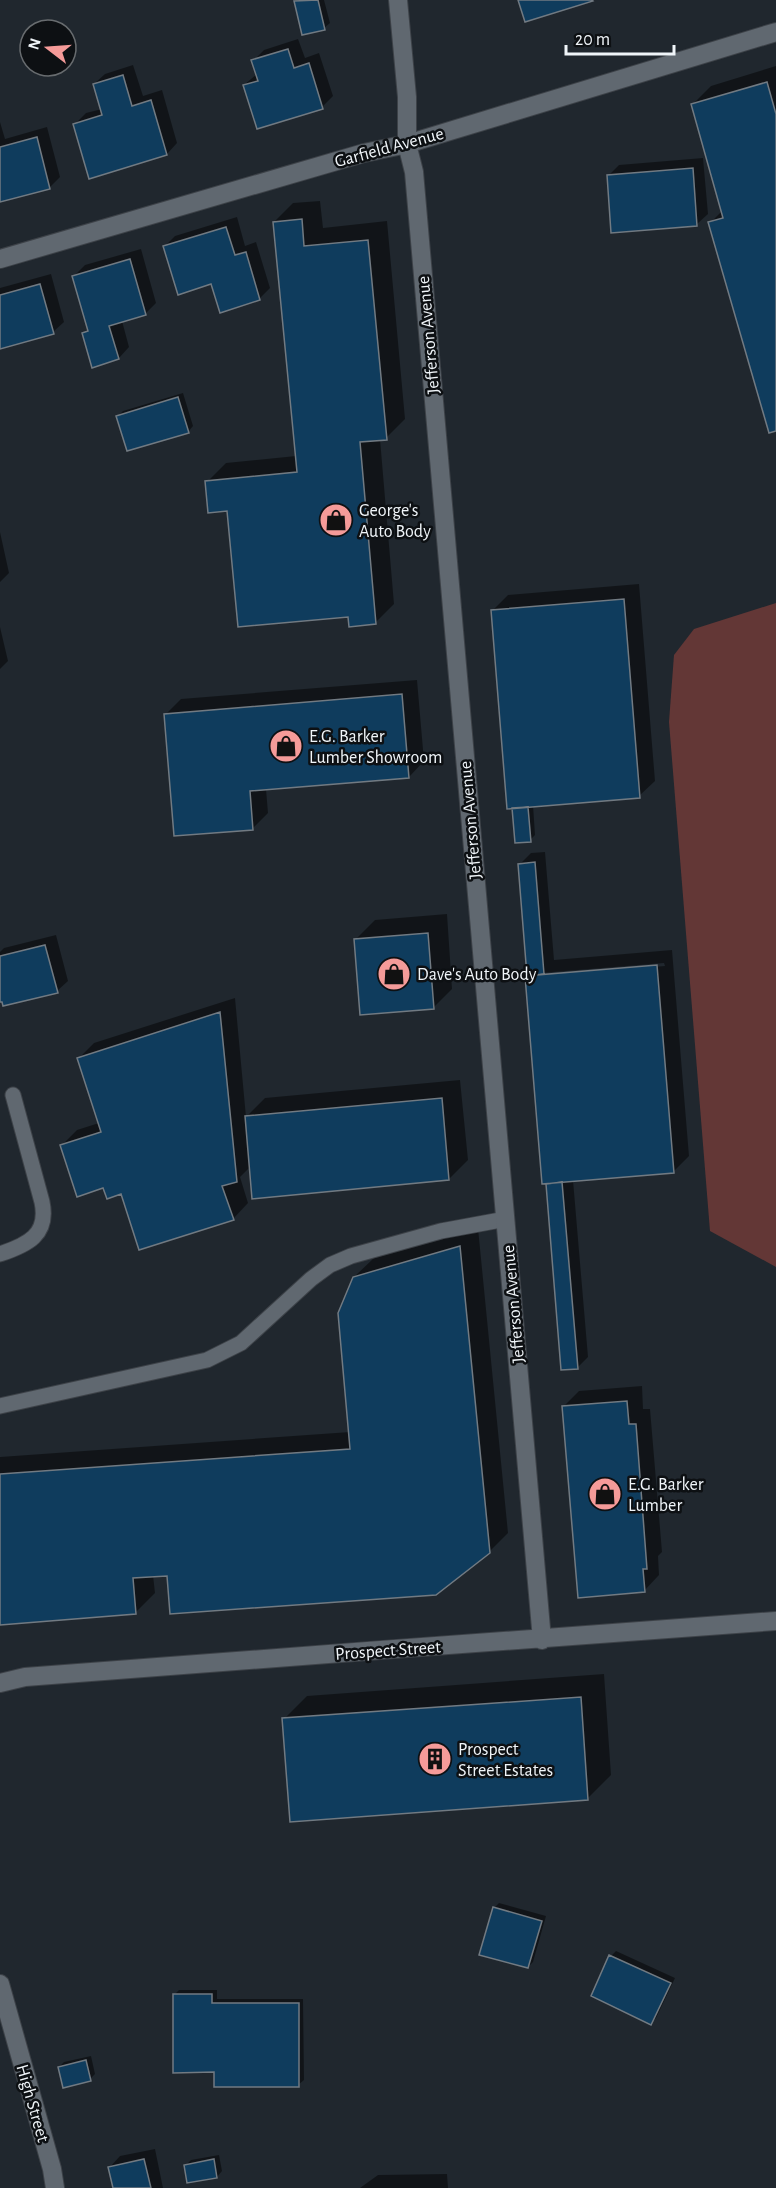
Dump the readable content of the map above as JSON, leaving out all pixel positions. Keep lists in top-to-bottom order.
{
  "streets": {
    "street": [
      "Garfield Avenue",
      "Jefferson Avenue",
      "Prospect Street",
      "High Street"
    ]
  },
  "crossings": [
    ["Garfield Avenue", "Jefferson Avenue"],
    ["Jefferson Avenue", "Prospect Street"]
  ],
  "places": {
    "shop": [
      "George's Auto Body",
      "E.G. Barker Lumber Showroom",
      "Dave's Auto Body",
      "E.G. Barker Lumber"
    ],
    "building": ["Prospect Street Estates"]
  },
  "scale_bar": "20 m",
  "north": "left"
}
